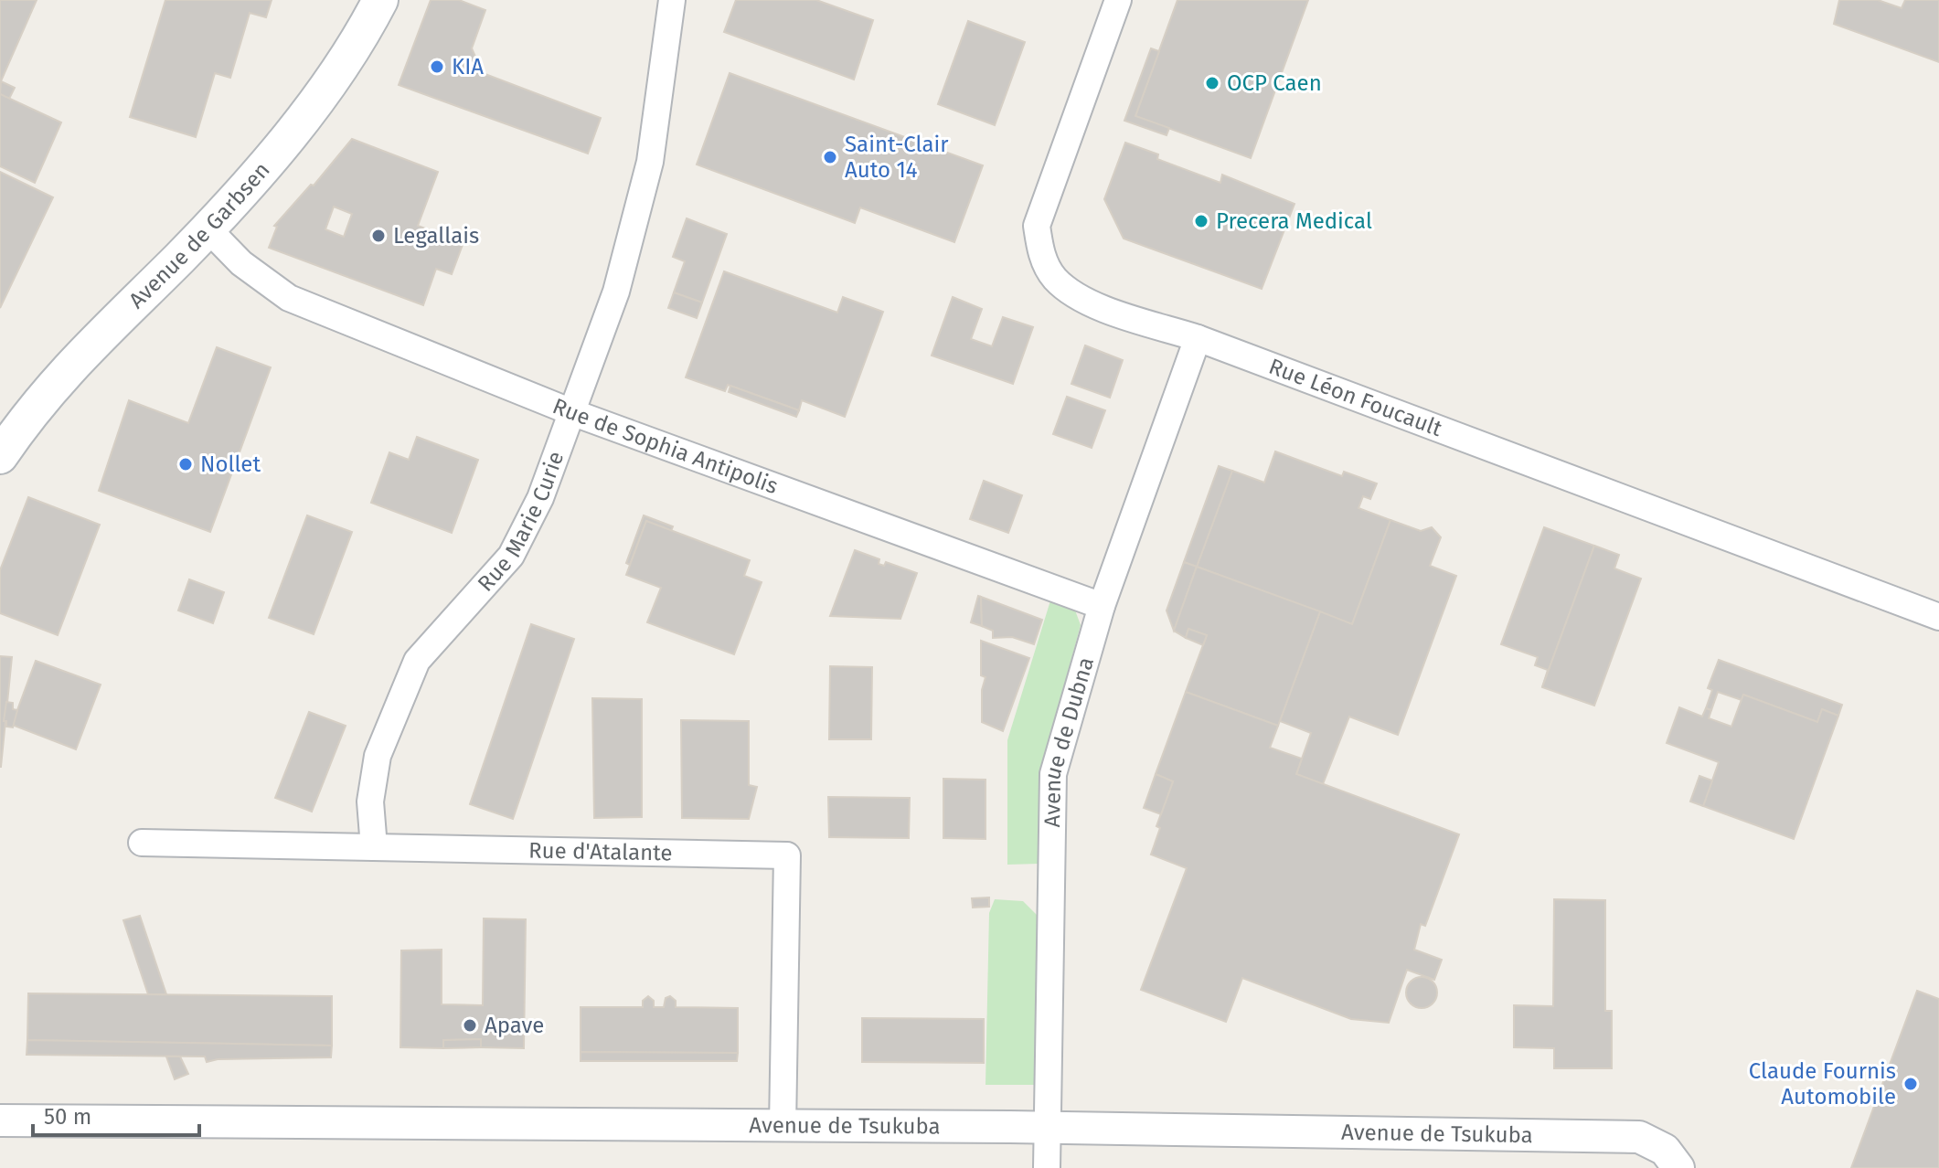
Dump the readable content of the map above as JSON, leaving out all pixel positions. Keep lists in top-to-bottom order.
{
  "streets": {
    "main road": ["Avenue de Garbsen"],
    "street": [
      "Rue Léon Foucault",
      "Rue de Sophia Antipolis",
      "Rue Marie Curie",
      "Avenue de Dubna",
      "Rue d'Atalante",
      "Avenue de Tsukuba"
    ]
  },
  "crossings": [
    ["Avenue de Garbsen", "Rue de Sophia Antipolis"],
    ["Rue Léon Foucault", "Avenue de Dubna"],
    ["Rue de Sophia Antipolis", "Rue Marie Curie"],
    ["Rue de Sophia Antipolis", "Avenue de Dubna"],
    ["Rue Marie Curie", "Rue d'Atalante"],
    ["Avenue de Dubna", "Avenue de Tsukuba"],
    ["Rue d'Atalante", "Avenue de Tsukuba"]
  ],
  "places": [
    "KIA",
    "OCP Caen",
    "Saint-Clair Auto 14",
    "Precera Medical",
    "Legallais",
    "Nollet",
    "Apave",
    "Claude Fournis Automobile"
  ],
  "scale_bar": "50 m"
}
